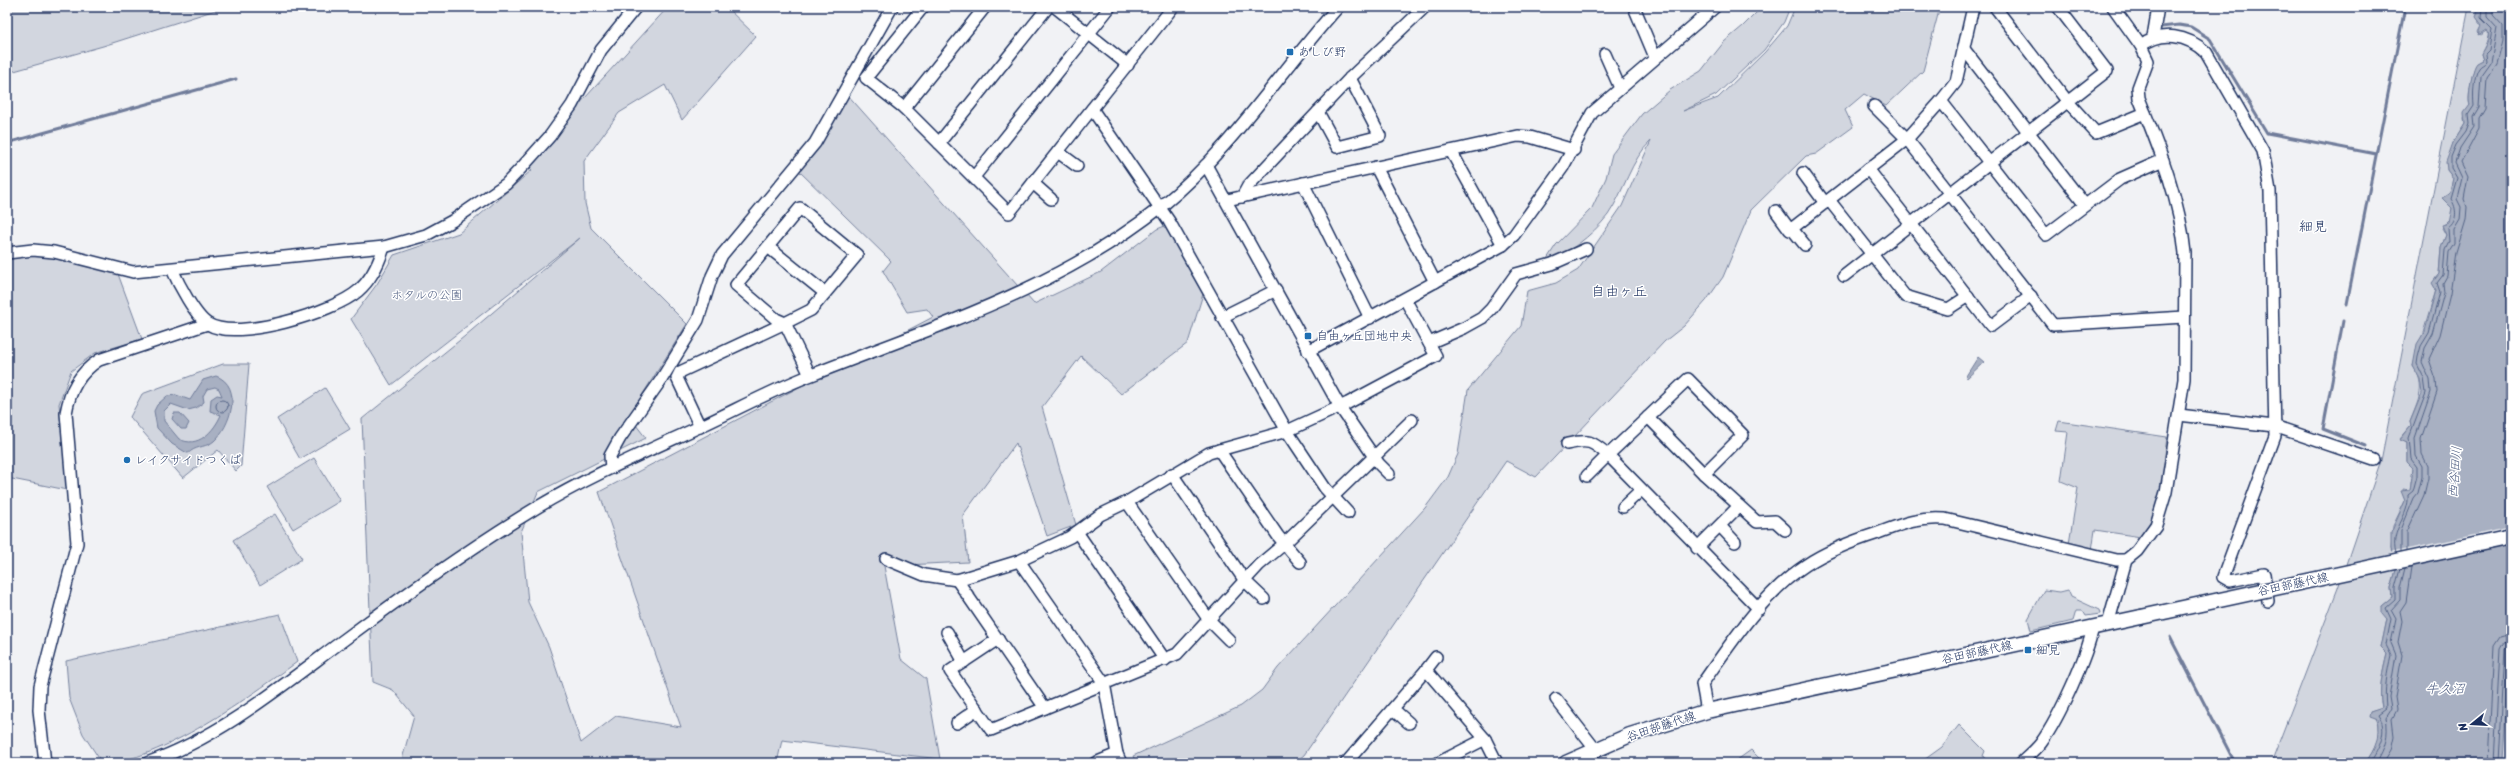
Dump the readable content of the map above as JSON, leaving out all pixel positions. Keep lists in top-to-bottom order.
{
  "streets": {
    "main road": ["谷田部藤代線"]
  },
  "districts": ["細見", "自由ヶ丘"],
  "water": ["西谷田川", "牛久沼"],
  "parks": ["ホタルの公園"],
  "places": {
    "transit": ["あしび野", "自由ヶ丘団地中央", "細見"],
    "other": ["レイクサイドつくば"]
  },
  "north": "left"
}
